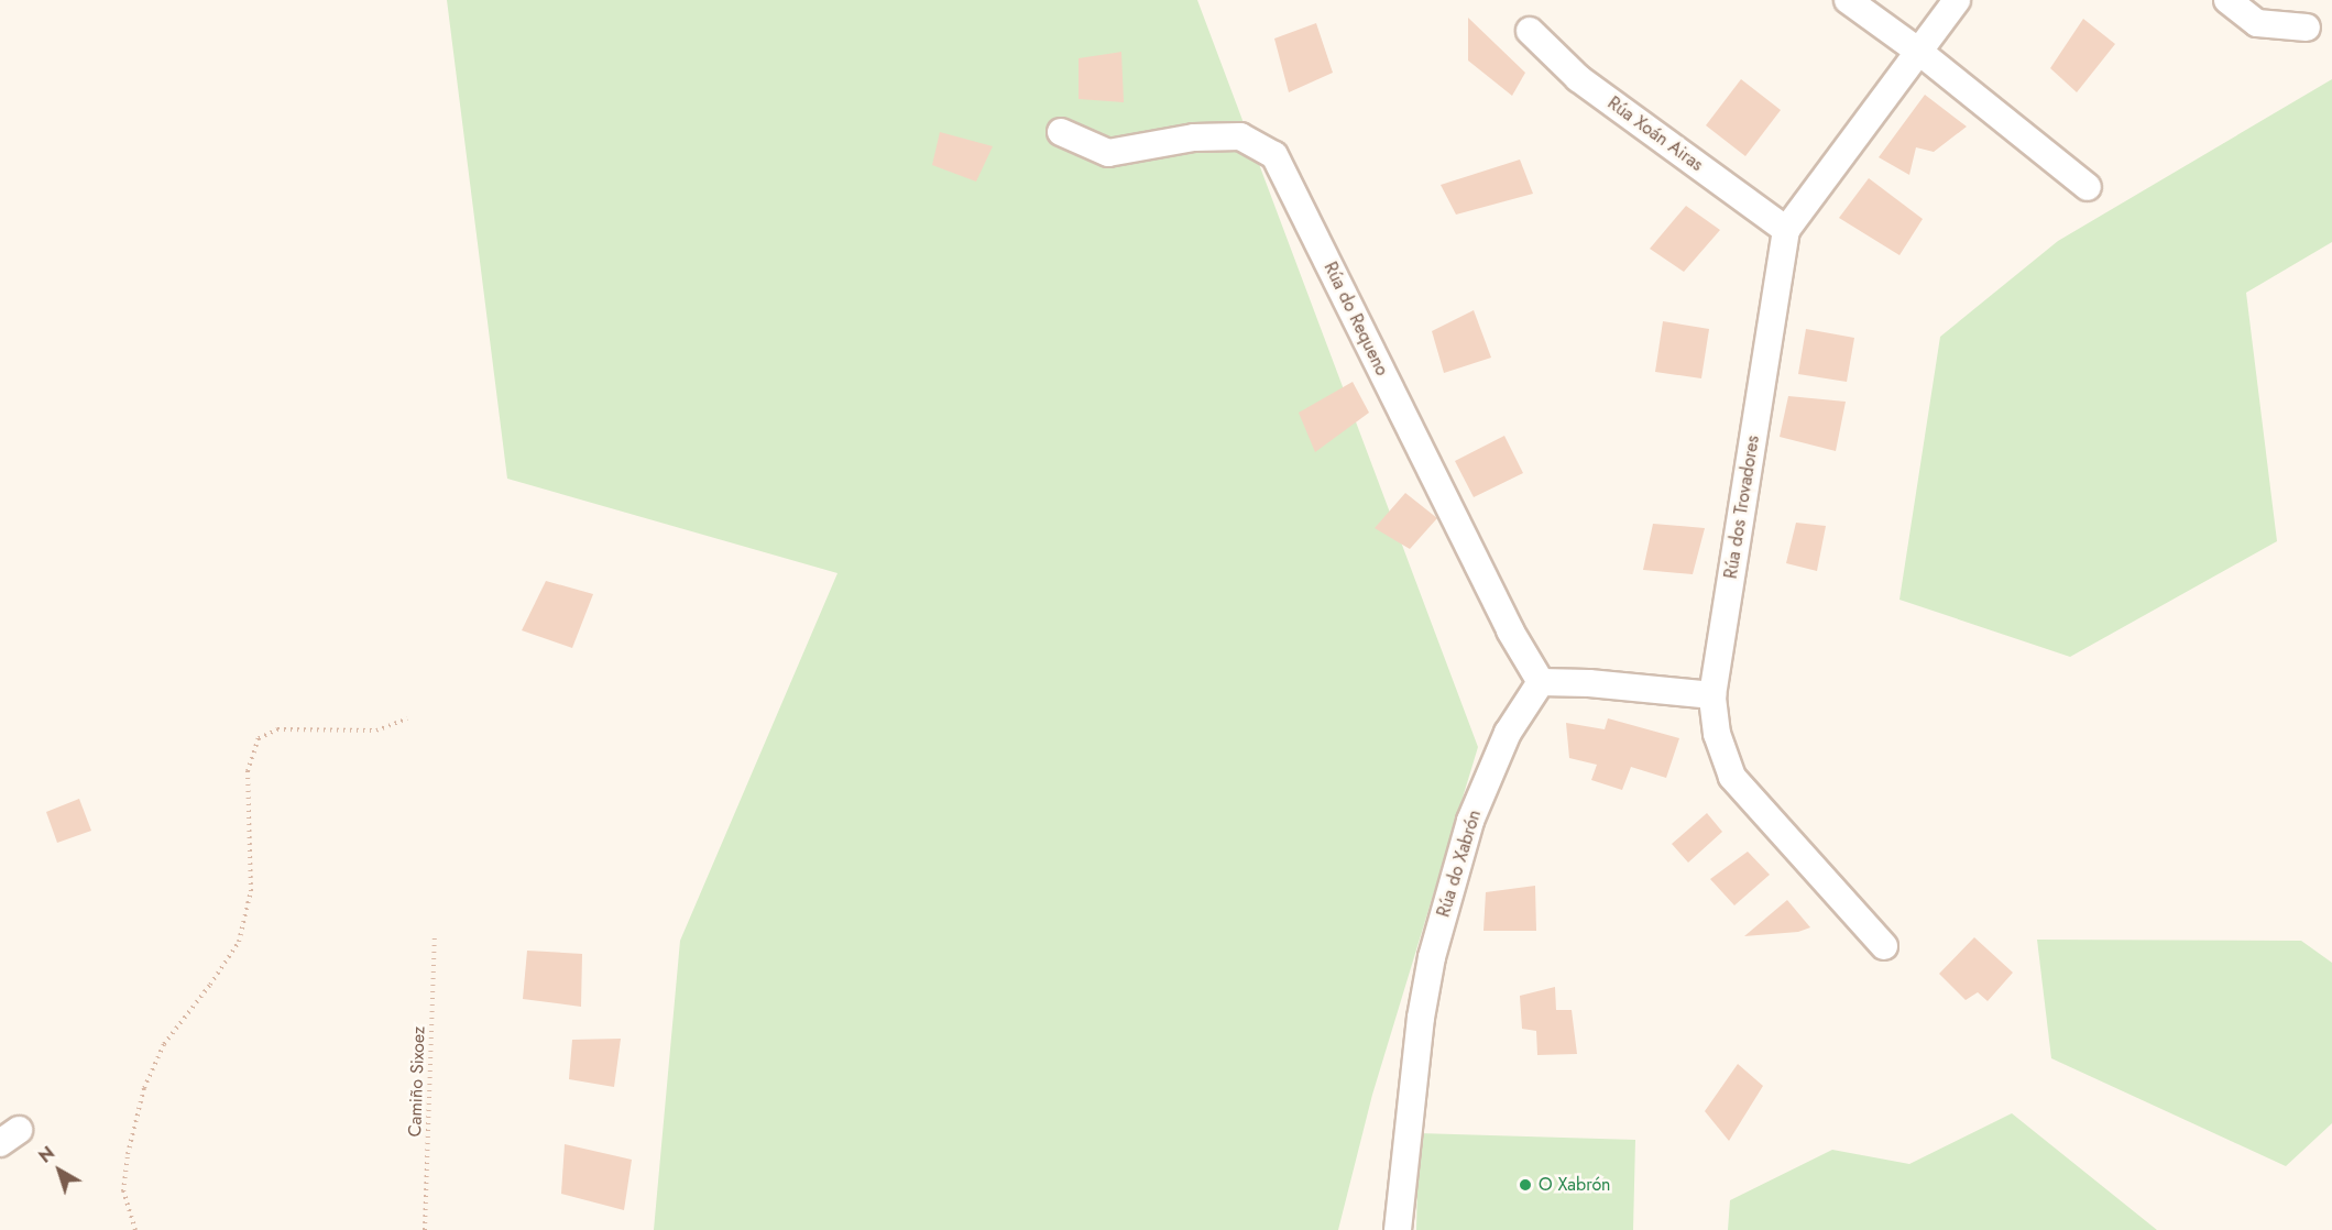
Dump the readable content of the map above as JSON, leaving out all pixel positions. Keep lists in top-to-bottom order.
{
  "streets": {
    "street": [
      "Rúa Xoán Airas",
      "Rúa do Requeno",
      "Rúa dos Trovadores",
      "Rúa do Xabrón"
    ],
    "path": ["Camiño Sixoez"]
  },
  "crossings": [
    ["Rúa Xoán Airas", "Rúa dos Trovadores"],
    ["Rúa do Requeno", "Rúa do Xabrón"]
  ],
  "places": ["O Xabrón"],
  "north": "top left"
}
